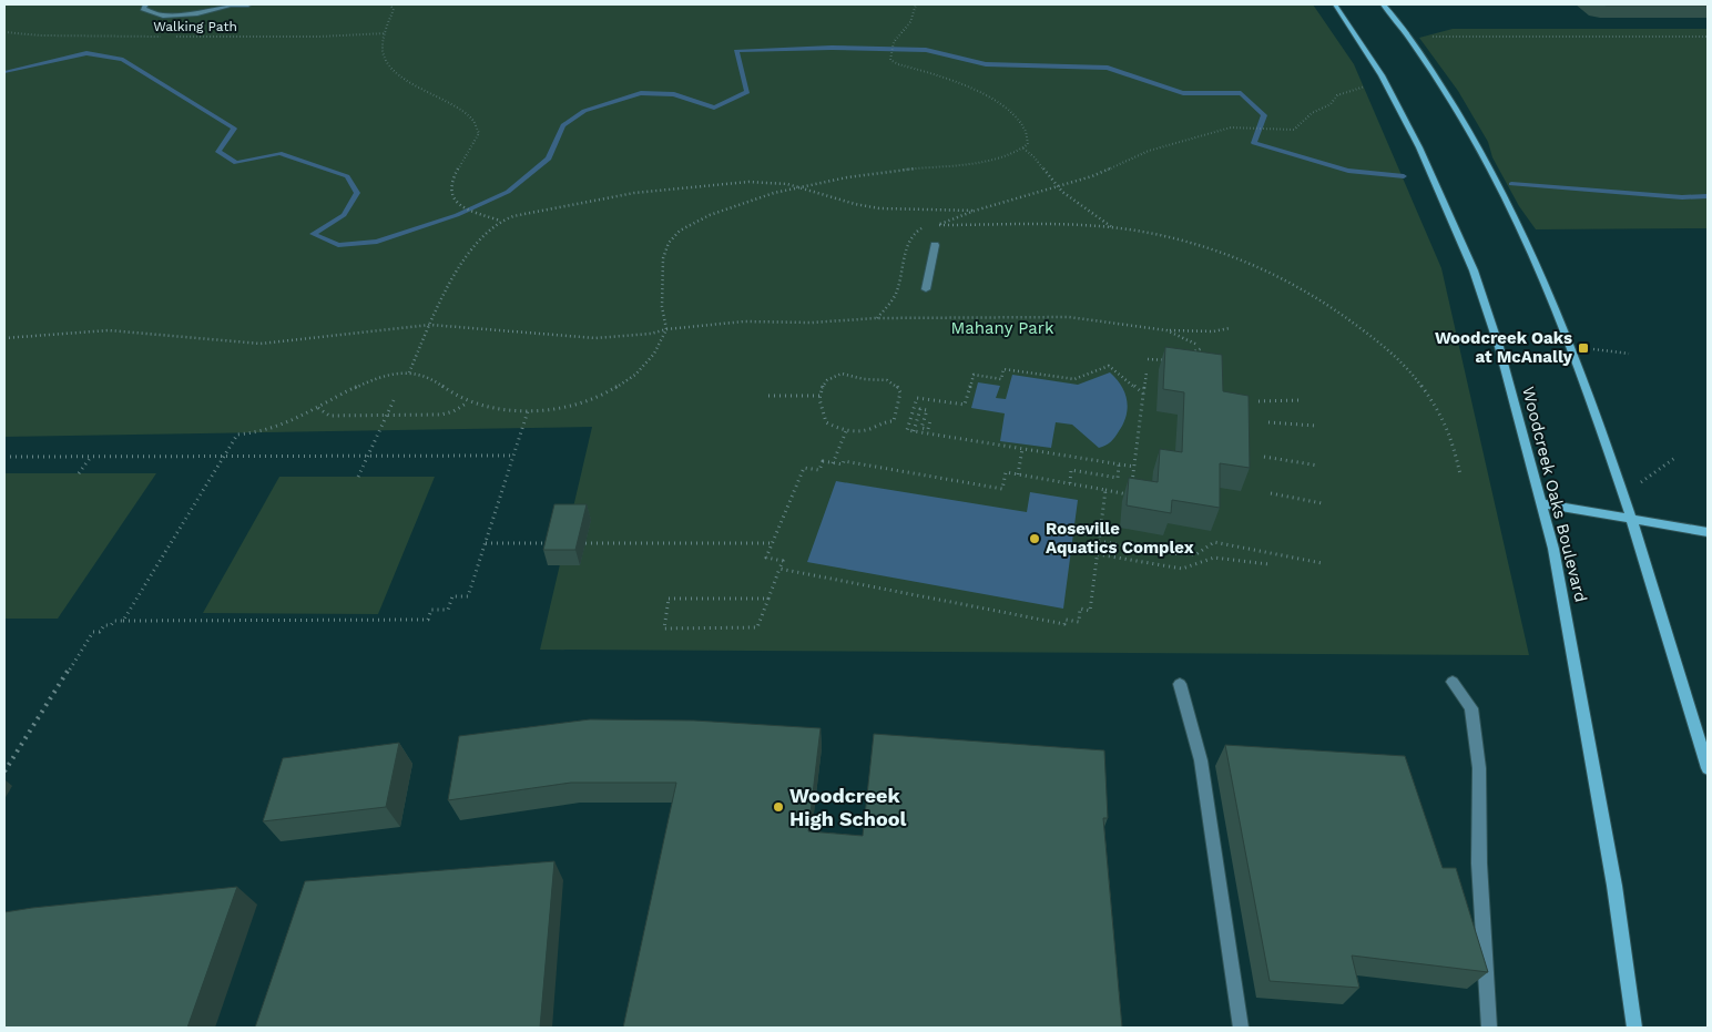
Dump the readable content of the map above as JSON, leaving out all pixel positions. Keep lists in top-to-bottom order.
{
  "streets": {
    "main road": ["Woodcreek Oaks Boulevard"],
    "path": ["Walking Path"]
  },
  "parks": ["Mahany Park"],
  "places": {
    "transit": ["Woodcreek Oaks at McAnally"],
    "other": ["Roseville Aquatics Complex", "Woodcreek High School"]
  }
}
